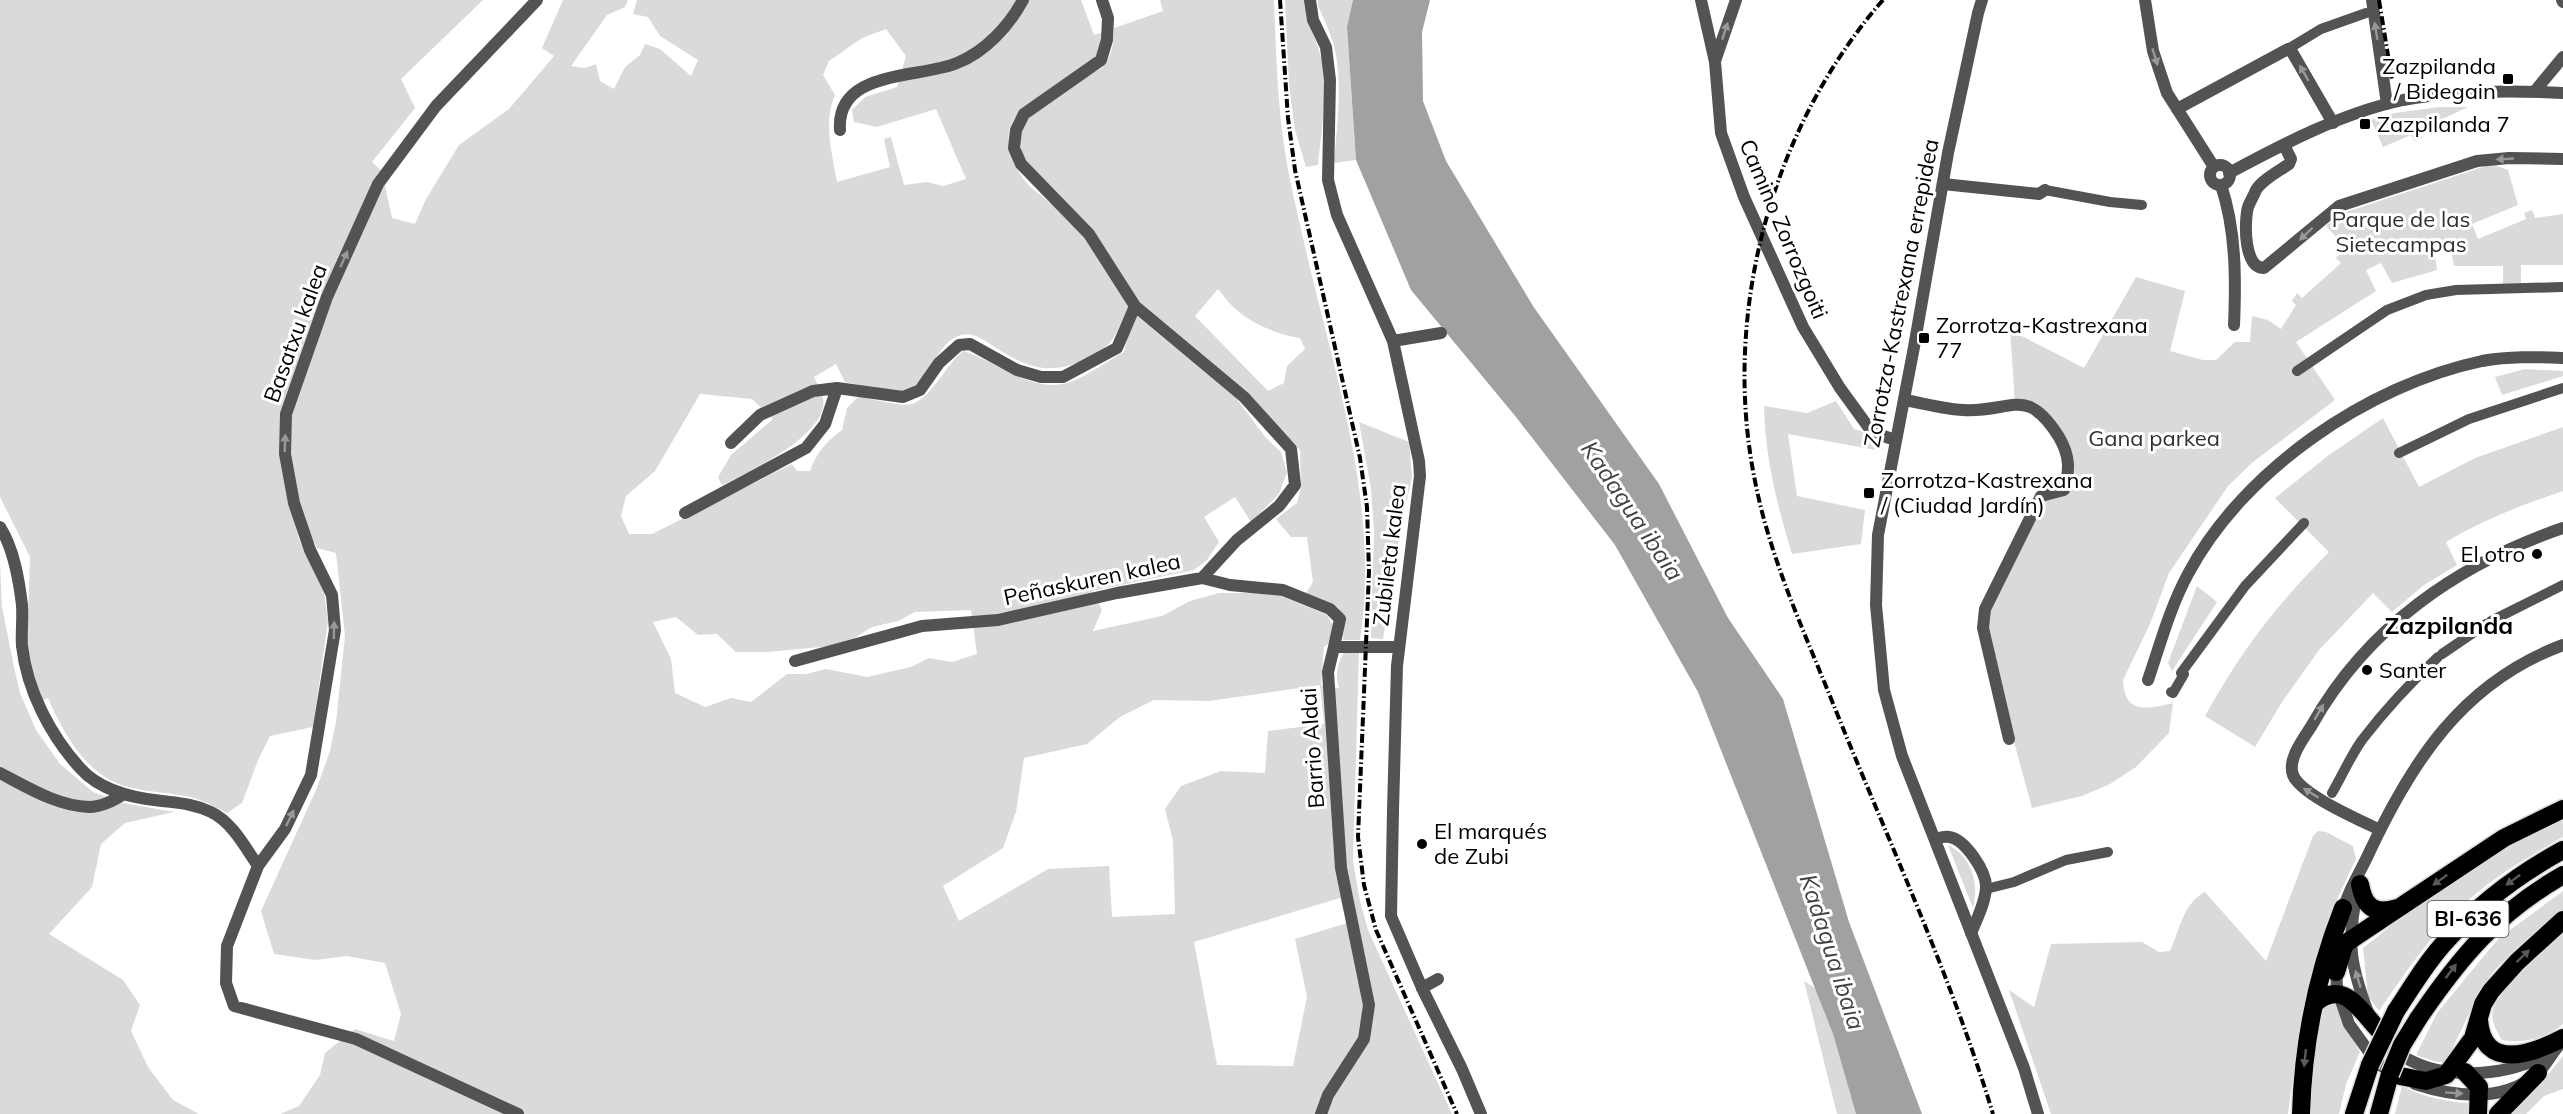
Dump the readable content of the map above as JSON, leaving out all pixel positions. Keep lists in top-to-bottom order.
{
  "streets": {
    "highway": ["BI-636"],
    "street": [
      "Camino Zorrozgoiti",
      "Zorrotza-Kastrexana errepidea",
      "Basatxu kalea",
      "Zubileta kalea",
      "Peñaskuren kalea",
      "Barrio Aldai"
    ]
  },
  "crossings": [
    ["Camino Zorrozgoiti", "Zorrotza-Kastrexana errepidea"],
    ["Peñaskuren kalea", "Barrio Aldai"]
  ],
  "one_way": ["Basatxu kalea"],
  "districts": ["Zazpilanda"],
  "water": ["Kadagua ibaia"],
  "parks": ["Parque de las Sietecampas", "Gana parkea"],
  "places": {
    "transit": [
      "Zazpilanda / Bidegain",
      "Zazpilanda 7",
      "Zorrotza-Kastrexana 77",
      "Zorrotza-Kastrexana / (Ciudad Jardín)"
    ],
    "other": ["El otro", "Santer", "El marqués de Zubi"]
  }
}
